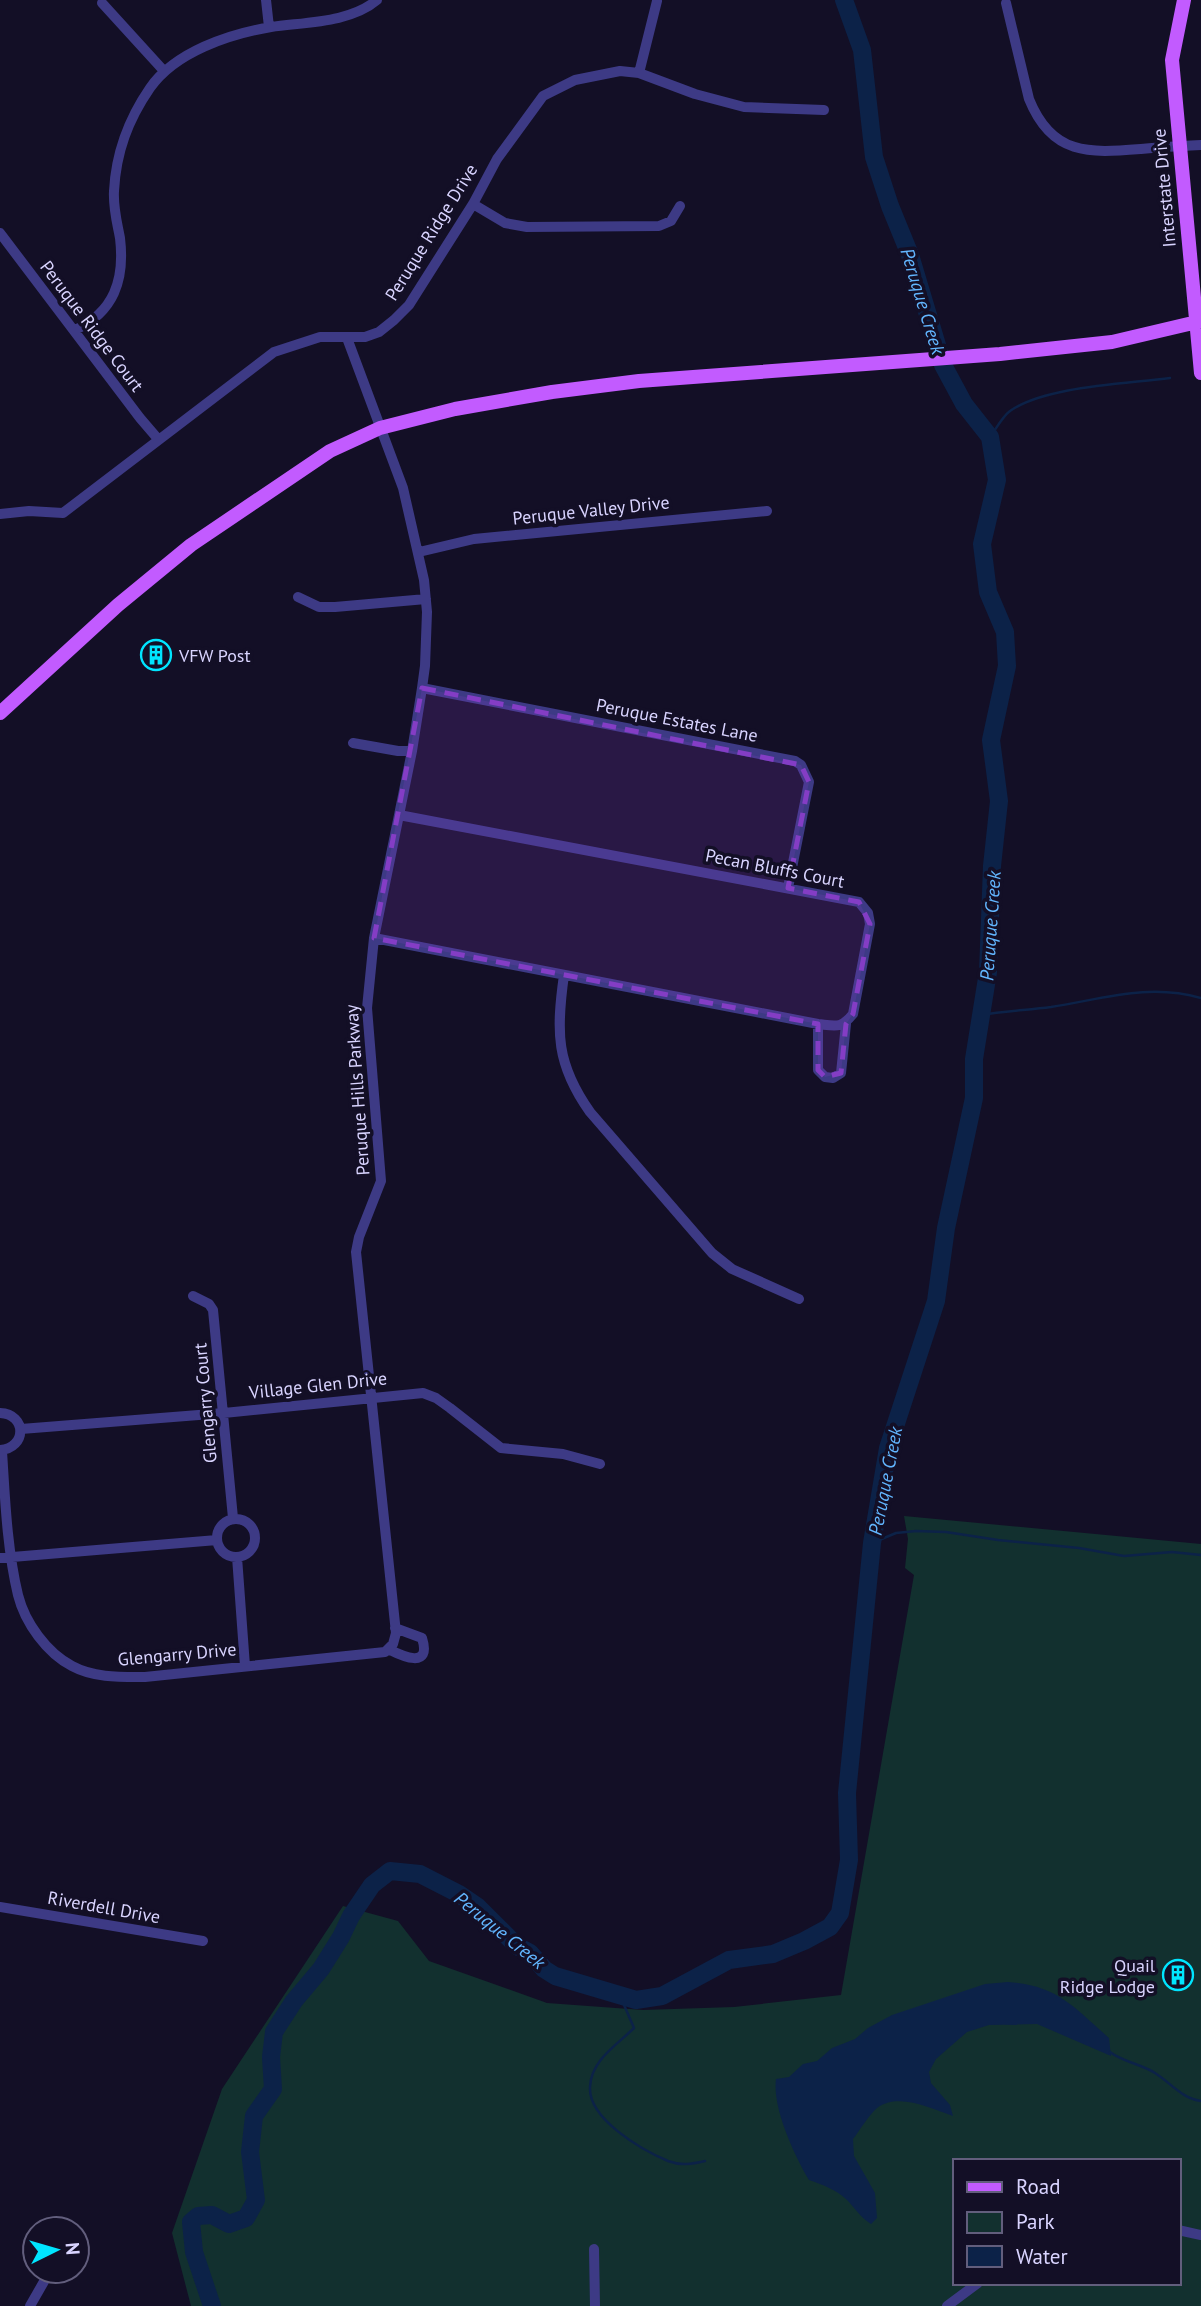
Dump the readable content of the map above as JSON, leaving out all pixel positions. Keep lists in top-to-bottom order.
{
  "streets": {
    "main road": ["Interstate Drive"],
    "street": [
      "Peruque Ridge Drive",
      "Peruque Ridge Court",
      "Peruque Valley Drive",
      "Peruque Estates Lane",
      "Pecan Bluffs Court",
      "Peruque Hills Parkway",
      "Village Glen Drive",
      "Glengarry Court",
      "Glengarry Drive",
      "Riverdell Drive"
    ]
  },
  "crossings": [
    ["Peruque Ridge Drive", "Peruque Ridge Court"],
    ["Peruque Ridge Drive", "Peruque Hills Parkway"],
    ["Peruque Valley Drive", "Peruque Hills Parkway"],
    ["Peruque Estates Lane", "Pecan Bluffs Court"],
    ["Peruque Estates Lane", "Peruque Hills Parkway"],
    ["Pecan Bluffs Court", "Peruque Hills Parkway"],
    ["Peruque Hills Parkway", "Village Glen Drive"],
    ["Peruque Hills Parkway", "Glengarry Drive"],
    ["Village Glen Drive", "Glengarry Court"],
    ["Village Glen Drive", "Glengarry Drive"]
  ],
  "water": ["Peruque Creek"],
  "places": {
    "building": ["VFW Post", "Quail Ridge Lodge"]
  },
  "legend": ["Road", "Park", "Water"],
  "north": "right"
}
